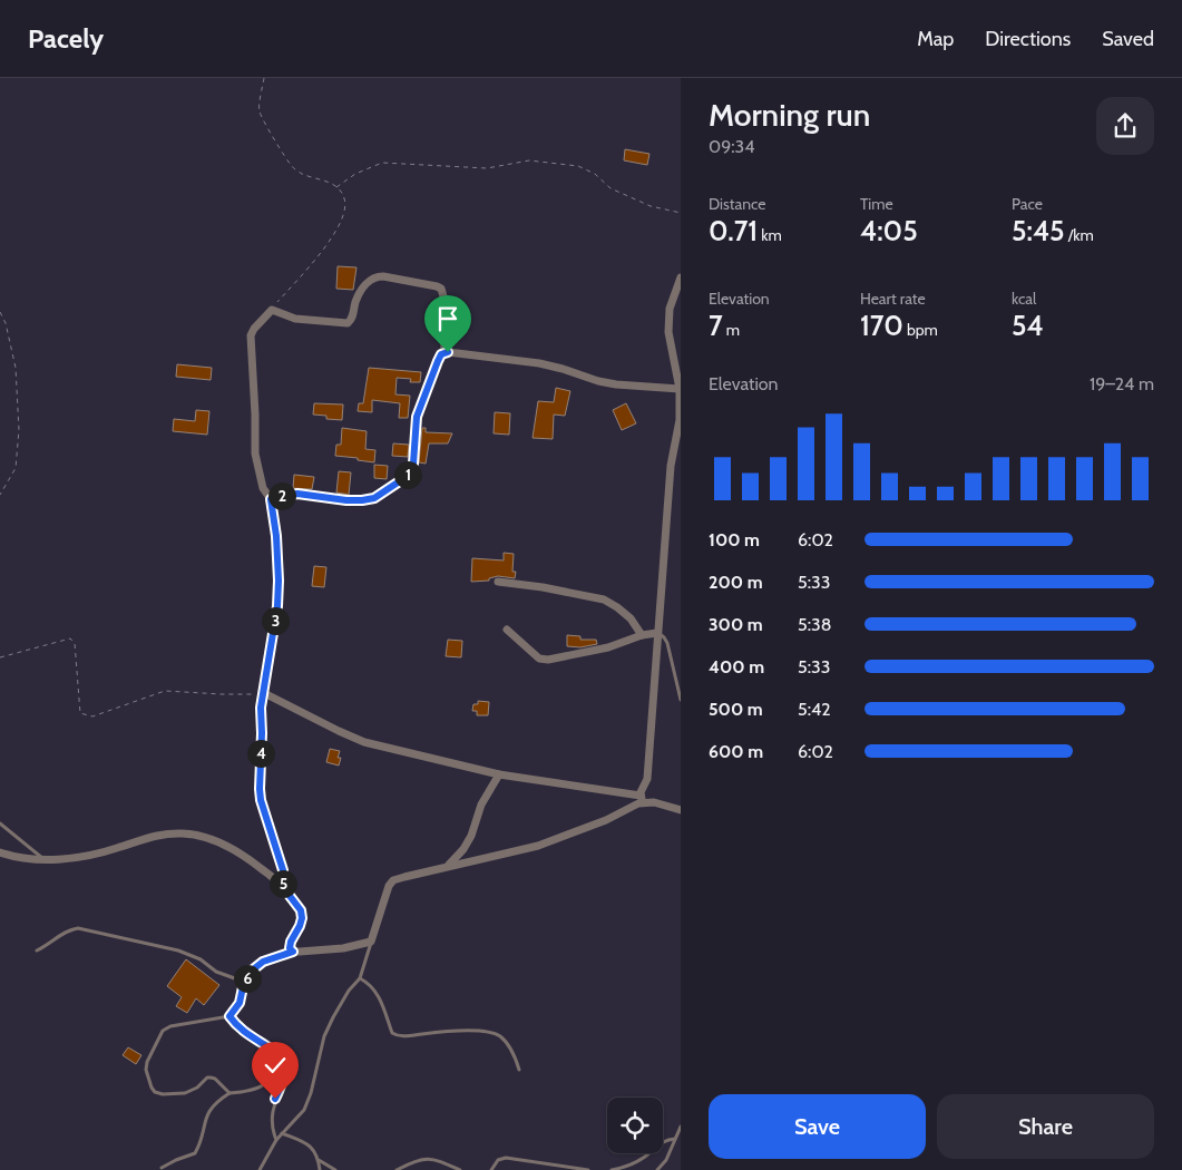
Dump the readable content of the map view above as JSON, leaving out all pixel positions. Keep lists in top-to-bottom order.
{
  "page": {
    "header": "Pacely",
    "nav": ["Map", "Directions", "Saved"],
    "heading": ["Morning run", "09:34"],
    "stats": [
      ["Distance", "0.71 km"],
      ["Time", "4:05"],
      ["Pace", "5:45 /km"],
      ["Elevation", "7 m"],
      ["Heart rate", "170 bpm"],
      ["kcal", "54"]
    ],
    "chart": ["Elevation", "19–24 m"],
    "pins": [
      "1",
      "2",
      "3",
      "4",
      "5",
      "6"
    ],
    "list": [
      {
        "name": "100 m",
        "note": "6:02"
      },
      {
        "name": "200 m",
        "note": "5:33"
      },
      {
        "name": "300 m",
        "note": "5:38"
      },
      {
        "name": "400 m",
        "note": "5:33"
      },
      {
        "name": "500 m",
        "note": "5:42"
      },
      {
        "name": "600 m",
        "note": "6:02"
      }
    ],
    "buttons": ["Save", "Share"]
  }
}
